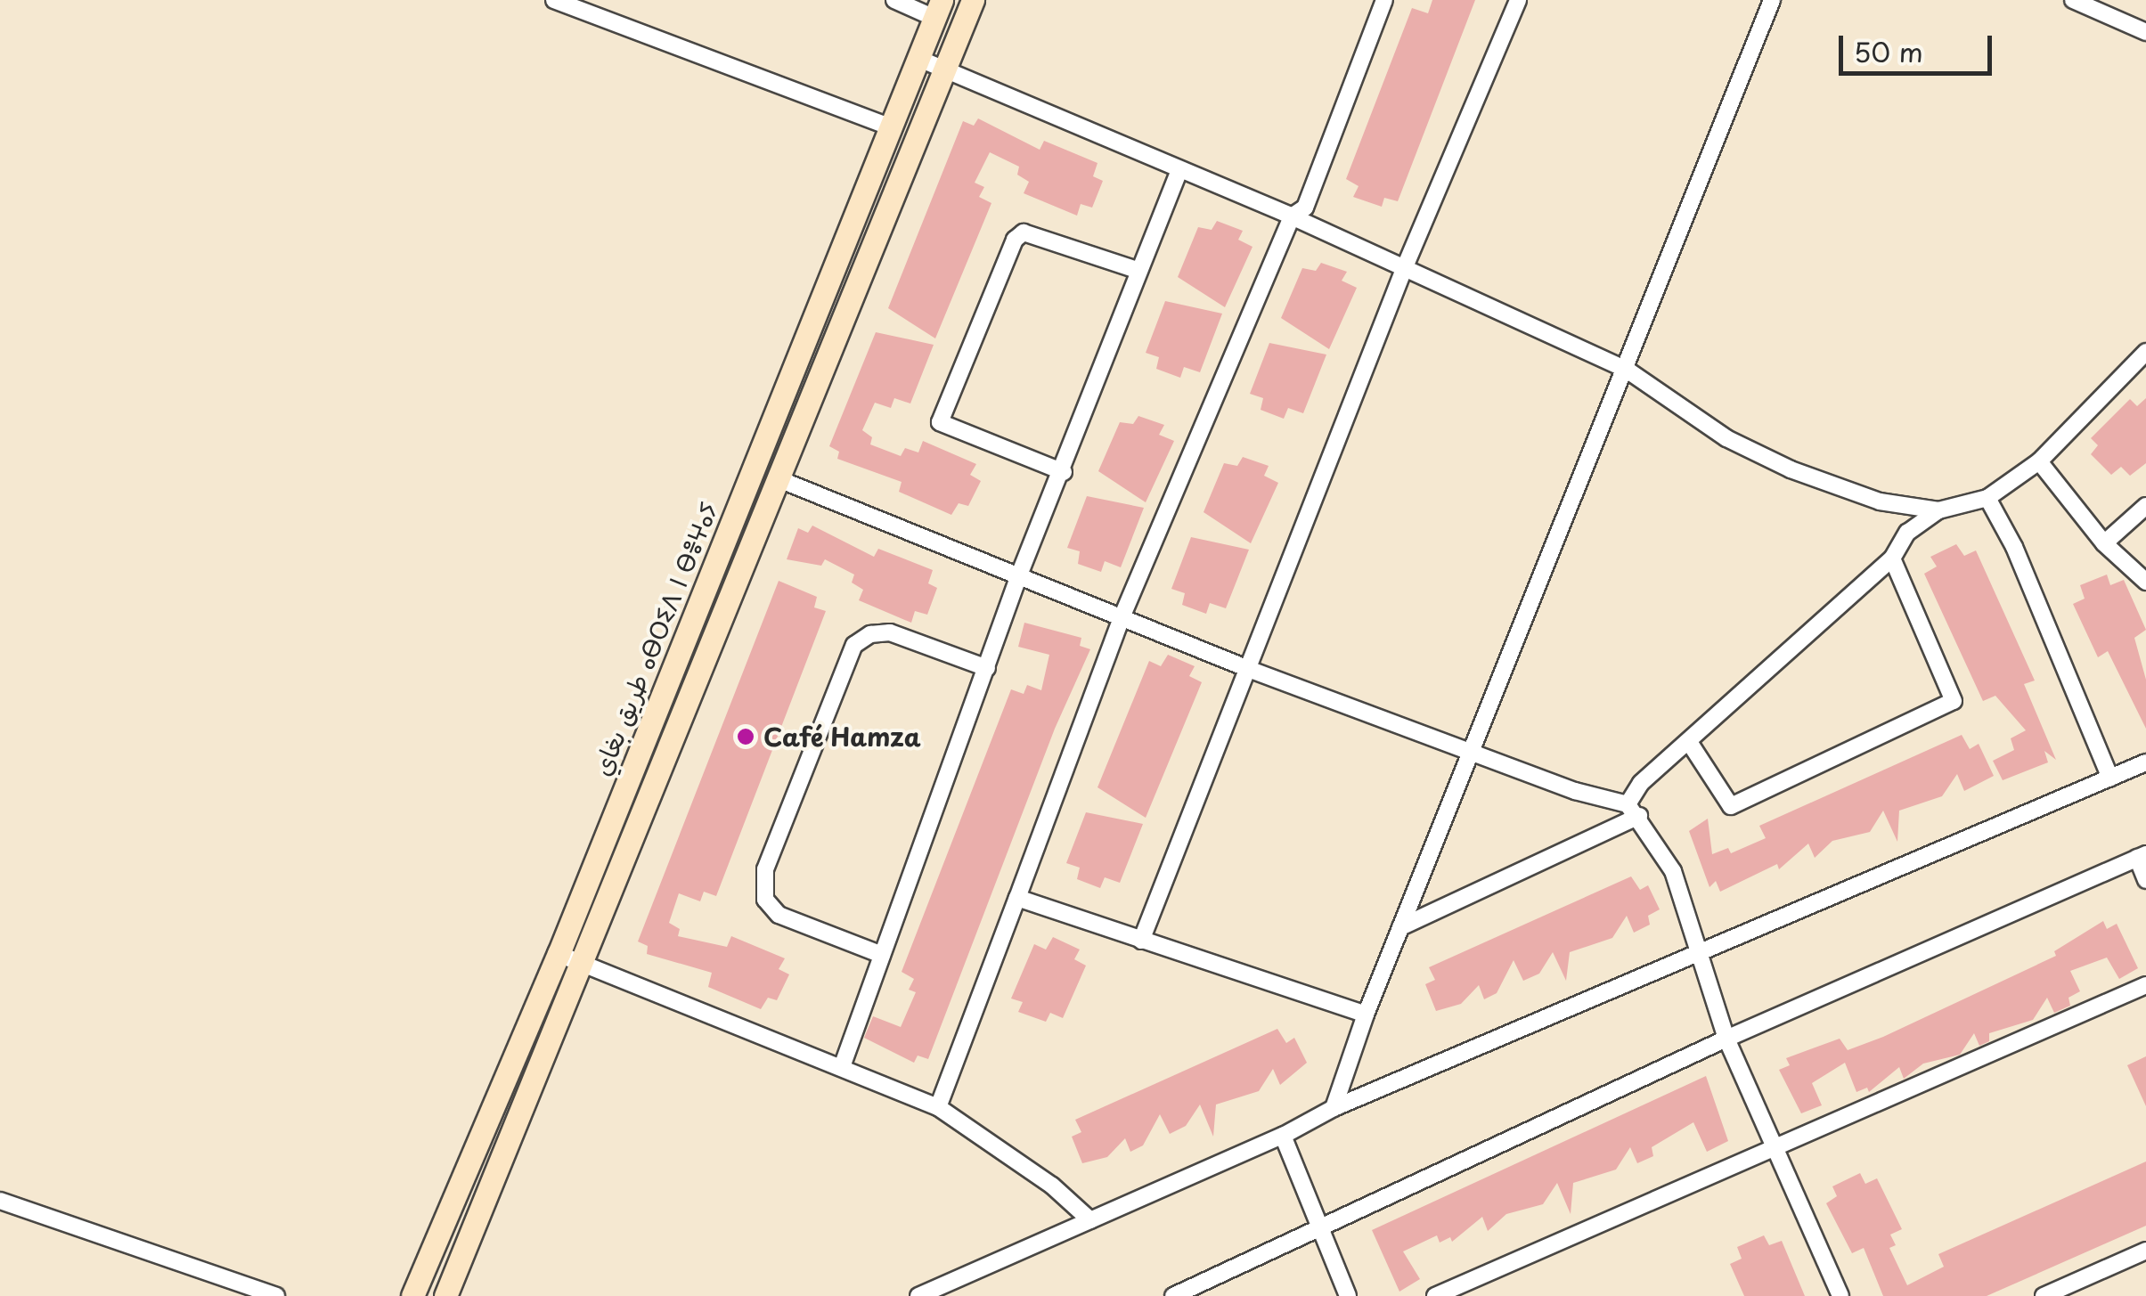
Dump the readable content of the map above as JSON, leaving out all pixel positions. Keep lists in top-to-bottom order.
{
  "streets": {
    "main road": ["طريق بغاي ⴰⴱⵔⵉⴷ ⵏ ⴱⴻⵖⴰⵢ"]
  },
  "places": ["Café Hamza"],
  "scale_bar": "50 m"
}
